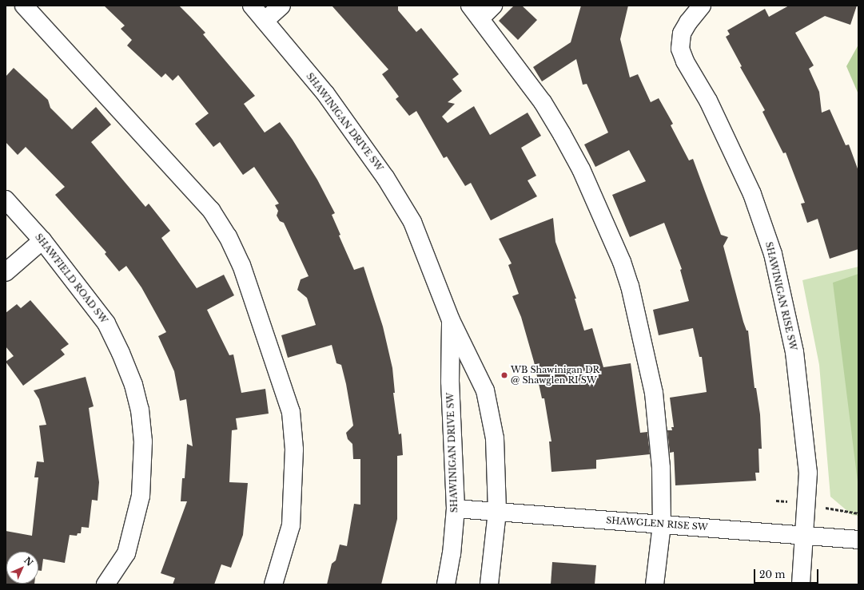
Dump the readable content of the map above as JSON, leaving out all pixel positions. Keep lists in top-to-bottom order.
{
  "streets": {
    "street": [
      "SHAWINIGAN DRIVE SW",
      "SHAWFIELD ROAD SW",
      "SHAWINIGAN RISE SW",
      "SHAWGLEN RISE SW"
    ]
  },
  "crossings": [
    ["SHAWINIGAN DRIVE SW", "SHAWGLEN RISE SW"],
    ["SHAWINIGAN RISE SW", "SHAWGLEN RISE SW"]
  ],
  "places": ["WB Shawinigan DR @ Shawglen RI SW"],
  "scale_bar": "20 m",
  "north": "top right"
}
